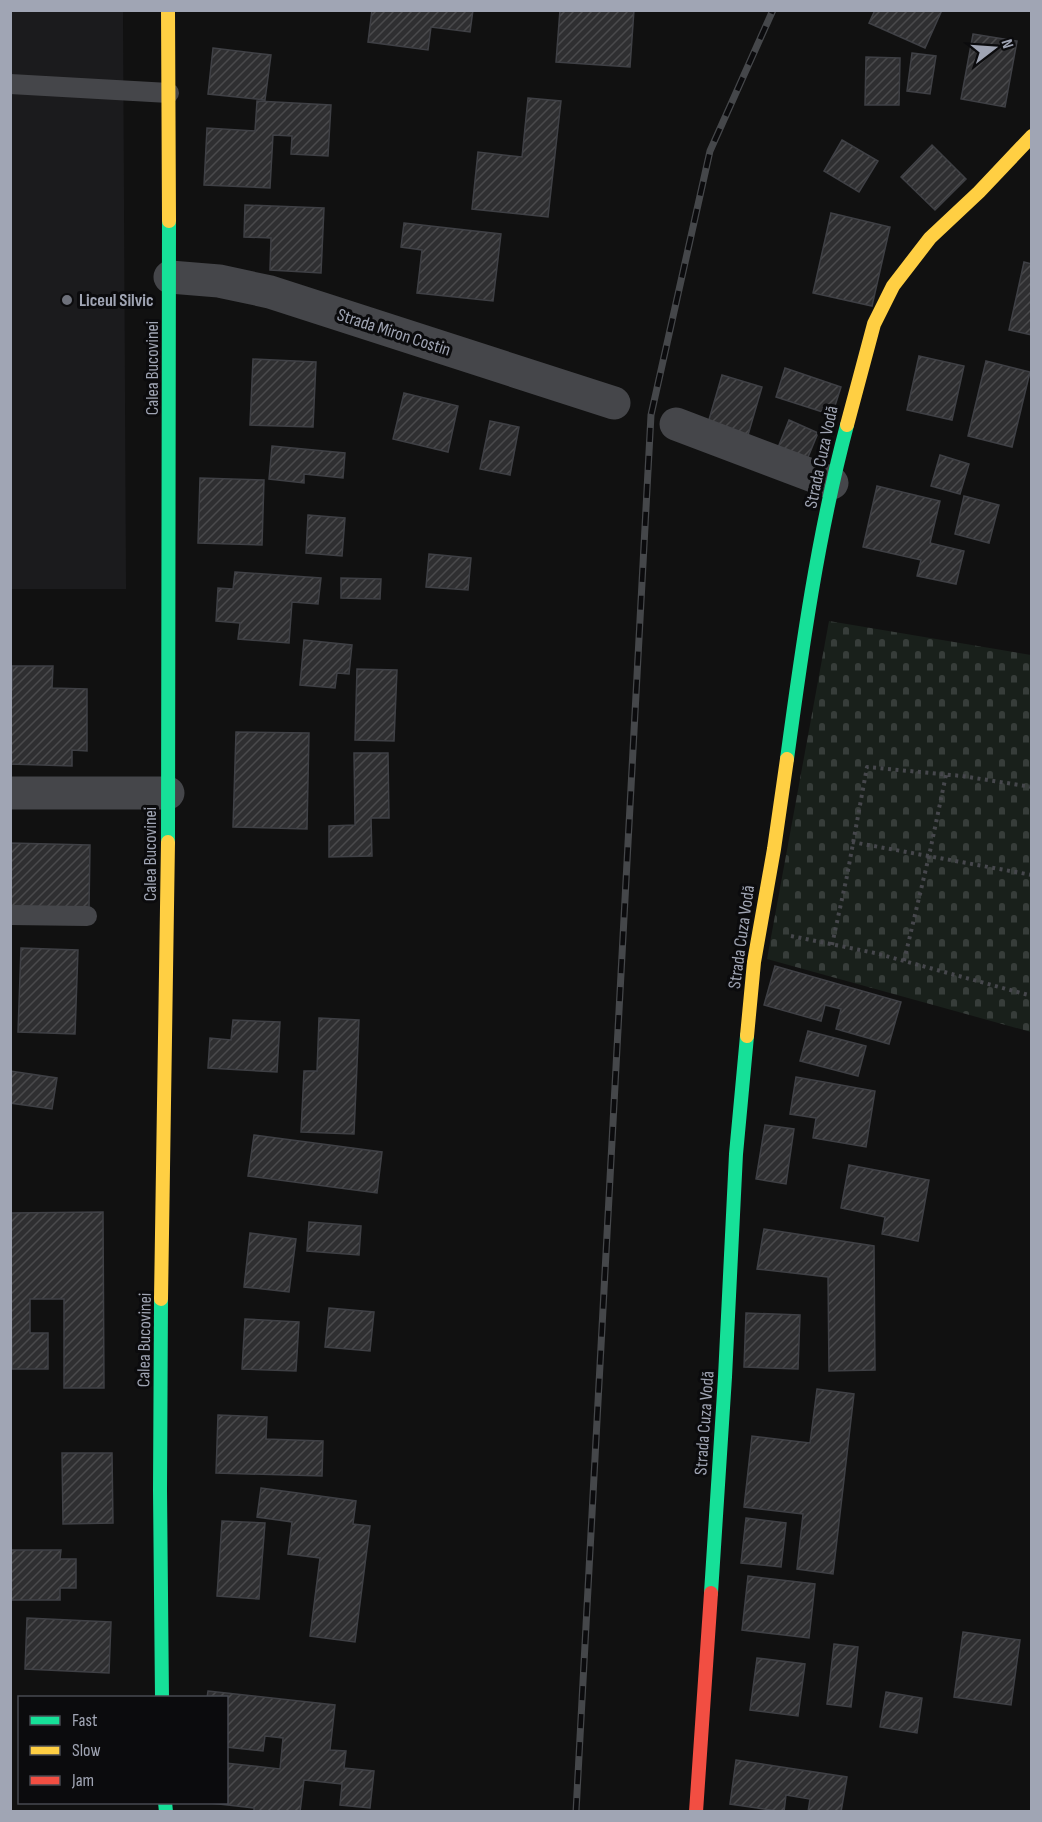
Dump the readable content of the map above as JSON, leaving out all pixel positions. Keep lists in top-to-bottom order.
{
  "streets": {
    "main road": ["Calea Bucovinei", "Strada Cuza Vodă"],
    "street": ["Strada Miron Costin"]
  },
  "crossings": [
    ["Strada Miron Costin", "Calea Bucovinei"]
  ],
  "places": ["Liceul Silvic"],
  "legend": ["Fast", "Slow", "Jam"],
  "north": "right"
}
